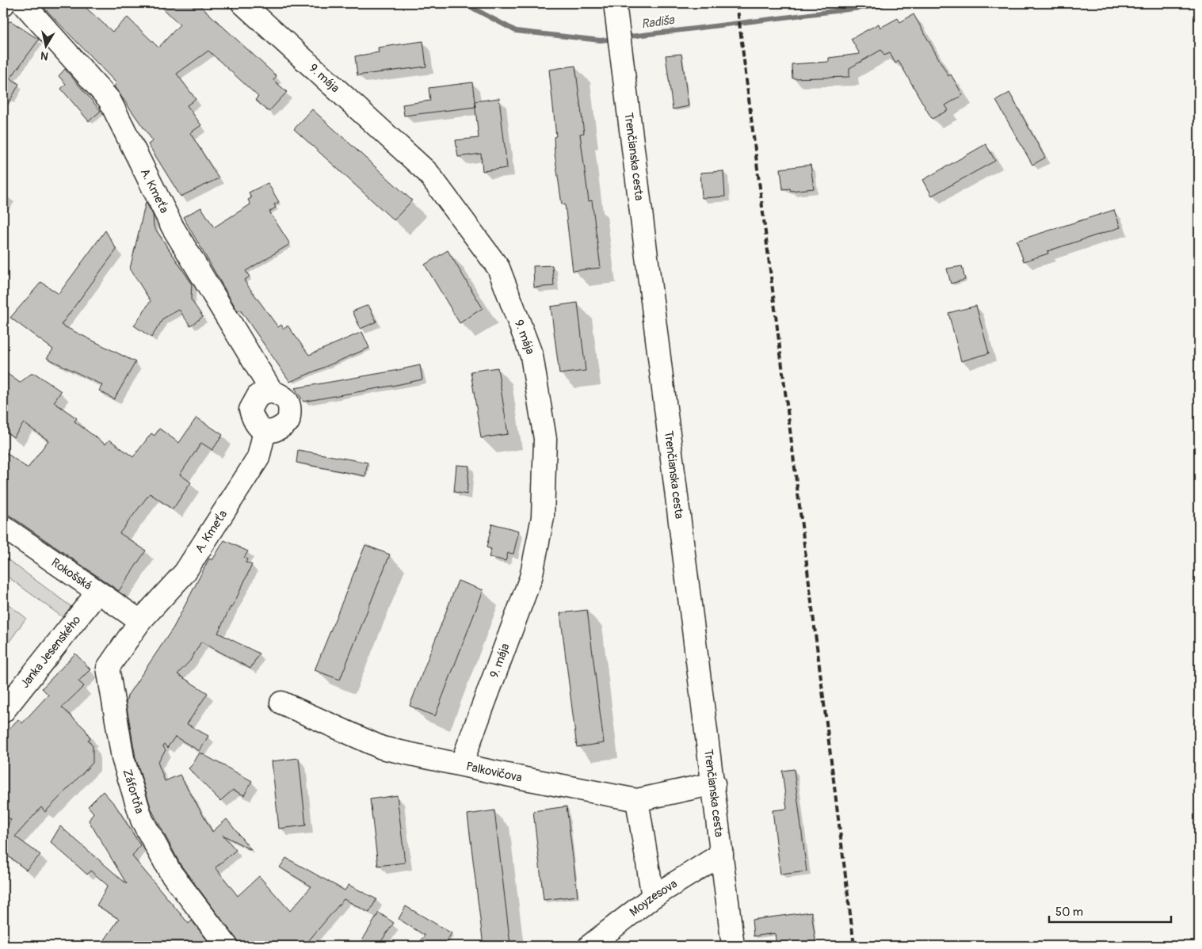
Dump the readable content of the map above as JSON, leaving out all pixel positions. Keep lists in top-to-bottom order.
{
  "streets": {
    "street": [
      "9. mája",
      "Trenčianska cesta",
      "A. Kmeťa",
      "Rokošská",
      "Janka Jesenského",
      "Palkovičova",
      "Záfortňa",
      "Moyzesova"
    ]
  },
  "crossings": [
    ["9. mája", "Palkovičova"],
    ["Trenčianska cesta", "Palkovičova"],
    ["Trenčianska cesta", "Moyzesova"],
    ["A. Kmeťa", "Rokošská"],
    ["A. Kmeťa", "Záfortňa"],
    ["Rokošská", "Janka Jesenského"],
    ["Rokošská", "Záfortňa"]
  ],
  "water": ["Radiša"],
  "scale_bar": "50 m",
  "north": "bottom"
}
